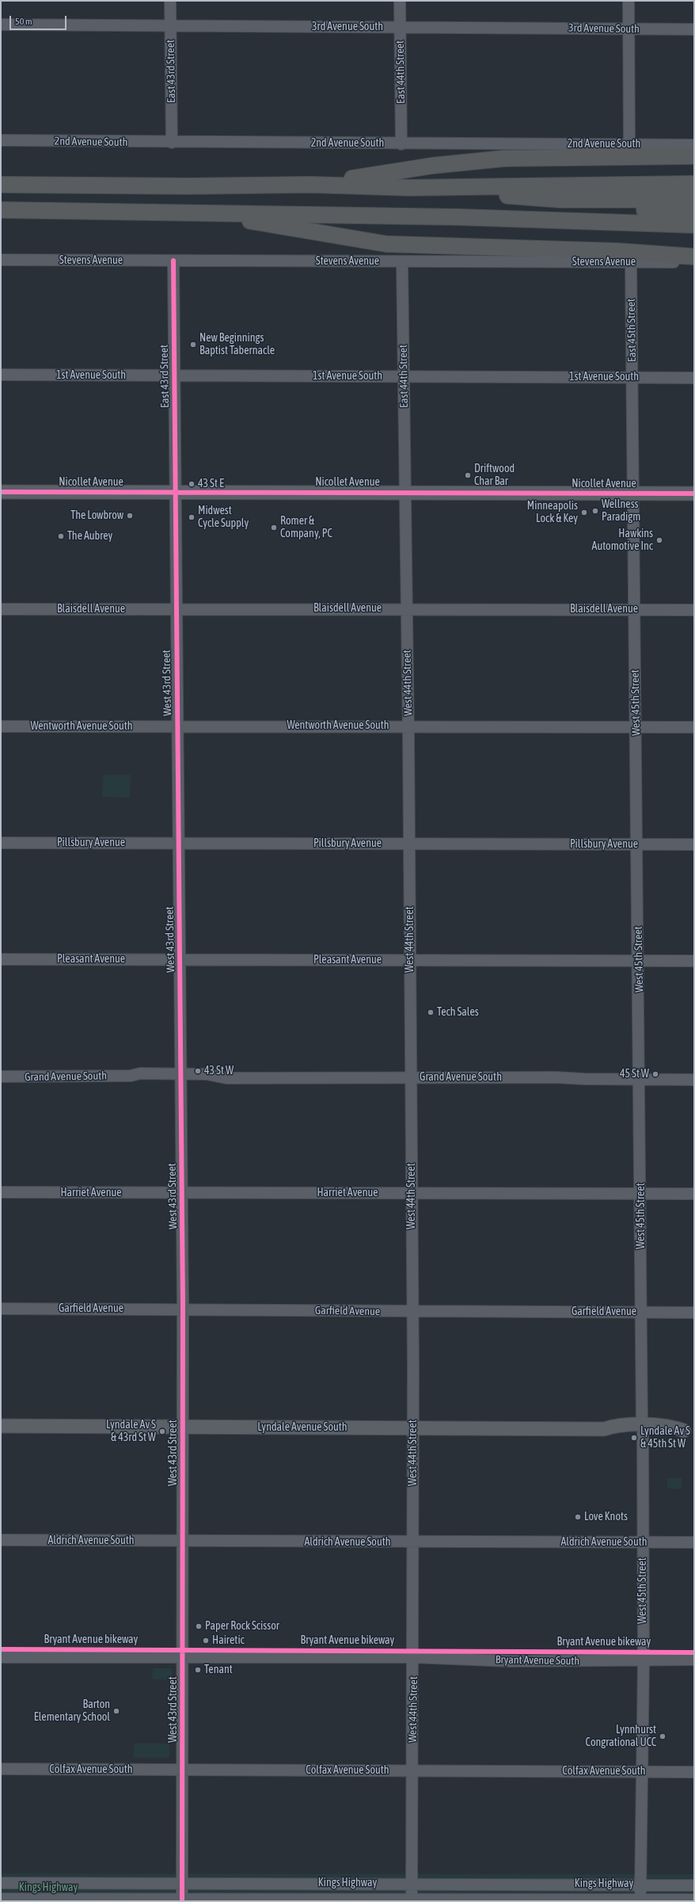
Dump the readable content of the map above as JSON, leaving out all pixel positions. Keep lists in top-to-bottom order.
{
  "streets": {
    "main road": ["Nicollet Avenue", "Lyndale Avenue South"],
    "street": [
      "3rd Avenue South",
      "East 43rd Street",
      "East 44th Street",
      "2nd Avenue South",
      "Stevens Avenue",
      "East 45th Street",
      "1st Avenue South",
      "Blaisdell Avenue",
      "West 43rd Street",
      "West 44th Street",
      "West 45th Street",
      "Wentworth Avenue South",
      "Pillsbury Avenue",
      "Pleasant Avenue",
      "Grand Avenue South",
      "Harriet Avenue",
      "Garfield Avenue",
      "Aldrich Avenue South",
      "Bryant Avenue South",
      "Colfax Avenue South",
      "Kings Highway"
    ],
    "cycle path": ["Bryant Avenue bikeway"]
  },
  "crossings": [
    ["3rd Avenue South", "East 43rd Street"],
    ["3rd Avenue South", "East 44th Street"],
    ["East 43rd Street", "2nd Avenue South"],
    ["East 43rd Street", "Stevens Avenue"],
    ["East 43rd Street", "1st Avenue South"],
    ["East 43rd Street", "Nicollet Avenue"],
    ["East 43rd Street", "West 43rd Street"],
    ["East 44th Street", "2nd Avenue South"],
    ["East 44th Street", "Stevens Avenue"],
    ["East 44th Street", "1st Avenue South"],
    ["East 44th Street", "Nicollet Avenue"],
    ["East 44th Street", "West 44th Street"],
    ["Stevens Avenue", "East 45th Street"],
    ["East 45th Street", "1st Avenue South"],
    ["East 45th Street", "Nicollet Avenue"],
    ["East 45th Street", "West 45th Street"],
    ["Nicollet Avenue", "West 43rd Street"],
    ["Nicollet Avenue", "West 44th Street"],
    ["Nicollet Avenue", "West 45th Street"],
    ["Blaisdell Avenue", "West 43rd Street"],
    ["Blaisdell Avenue", "West 44th Street"],
    ["Blaisdell Avenue", "West 45th Street"],
    ["West 43rd Street", "Wentworth Avenue South"],
    ["West 43rd Street", "Pillsbury Avenue"],
    ["West 43rd Street", "Pleasant Avenue"],
    ["West 43rd Street", "Grand Avenue South"],
    ["West 43rd Street", "Harriet Avenue"],
    ["West 43rd Street", "Garfield Avenue"],
    ["West 43rd Street", "Lyndale Avenue South"],
    ["West 43rd Street", "Aldrich Avenue South"],
    ["West 43rd Street", "Bryant Avenue South"],
    ["West 43rd Street", "Colfax Avenue South"],
    ["West 43rd Street", "Kings Highway"],
    ["West 44th Street", "Wentworth Avenue South"],
    ["West 44th Street", "Pillsbury Avenue"],
    ["West 44th Street", "Pleasant Avenue"],
    ["West 44th Street", "Grand Avenue South"],
    ["West 44th Street", "Harriet Avenue"],
    ["West 44th Street", "Garfield Avenue"],
    ["West 44th Street", "Lyndale Avenue South"],
    ["West 44th Street", "Aldrich Avenue South"],
    ["West 44th Street", "Bryant Avenue South"],
    ["West 44th Street", "Colfax Avenue South"],
    ["West 44th Street", "Kings Highway"],
    ["West 45th Street", "Wentworth Avenue South"],
    ["West 45th Street", "Pillsbury Avenue"],
    ["West 45th Street", "Pleasant Avenue"],
    ["West 45th Street", "Grand Avenue South"],
    ["West 45th Street", "Harriet Avenue"],
    ["West 45th Street", "Garfield Avenue"],
    ["West 45th Street", "Lyndale Avenue South"],
    ["West 45th Street", "Aldrich Avenue South"],
    ["West 45th Street", "Bryant Avenue South"],
    ["West 45th Street", "Colfax Avenue South"],
    ["West 45th Street", "Kings Highway"]
  ],
  "parks": ["Kings Highway"],
  "places": [
    "New Beginnings Baptist Tabernacle",
    "Driftwood Char Bar",
    "43 St E",
    "Wellness Paradigm",
    "Minneapolis Lock & Key",
    "The Lowbrow",
    "Midwest Cycle Supply",
    "Romer & Company, PC",
    "The Aubrey",
    "Hawkins Automotive Inc",
    "Tech Sales",
    "43 St W",
    "45 St W",
    "Lyndale Av S & 43rd St W",
    "Lyndale Av S & 45th St W",
    "Love Knots",
    "Paper Rock Scissor",
    "Hairetic",
    "Tenant",
    "Barton Elementary School",
    "Lynnhurst Congrational UCC"
  ],
  "scale_bar": "50 m"
}
